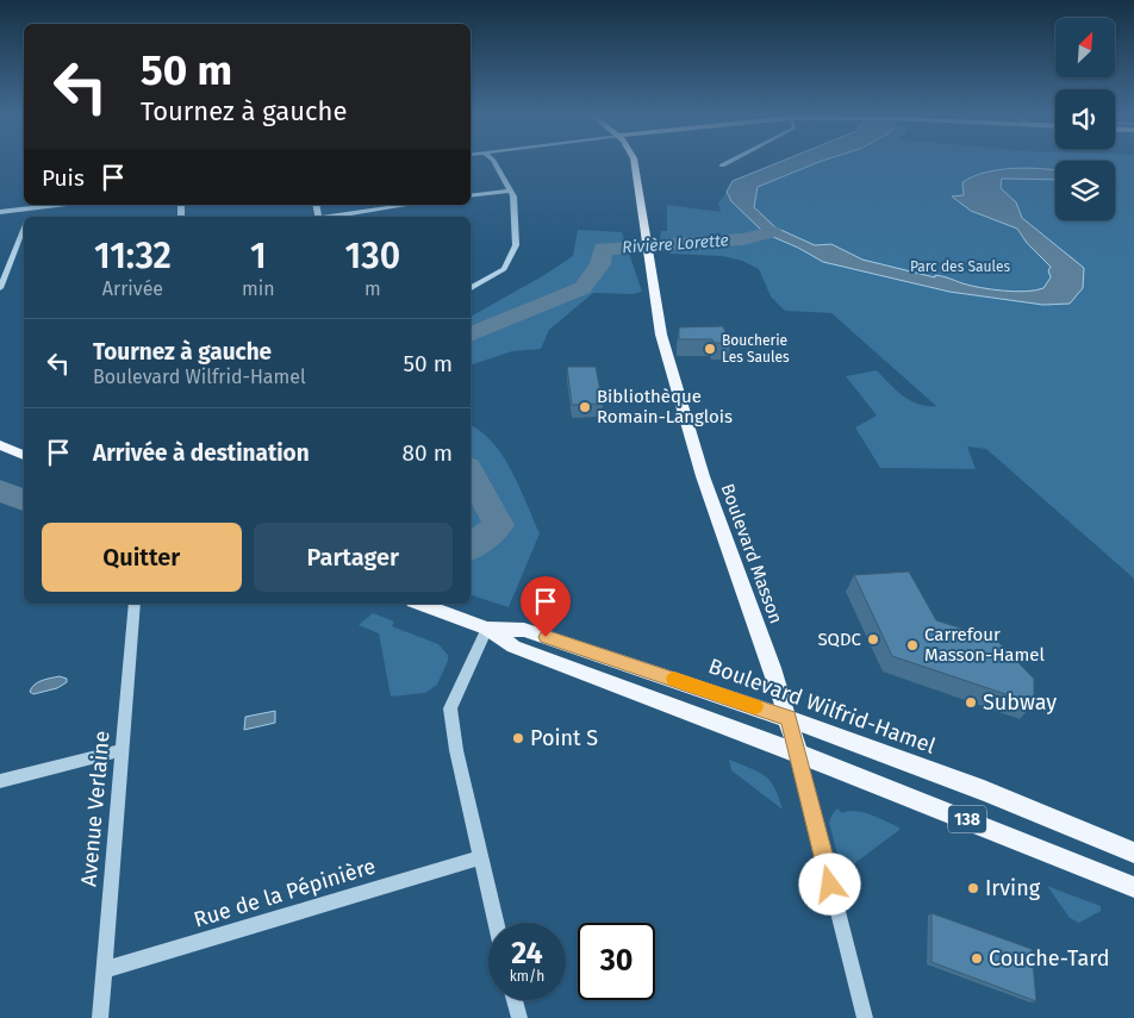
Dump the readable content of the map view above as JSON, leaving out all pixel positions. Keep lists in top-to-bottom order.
{
  "streets": {
    "main road": ["Boulevard Masson", "Boulevard Wilfrid-Hamel", "138"],
    "street": ["Avenue Verlaine", "Rue de la Pépinière"]
  },
  "crossings": [
    ["Boulevard Masson", "Boulevard Wilfrid-Hamel"],
    ["Avenue Verlaine", "Rue de la Pépinière"]
  ],
  "water": ["Rivière Lorette"],
  "parks": ["Parc des Saules"],
  "places": [
    "Boucherie Les Saules",
    "Bibliothèque Romain-Langlois",
    "SQDC",
    "Carrefour Masson-Hamel",
    "Subway",
    "Point S",
    "Irving",
    "Couche-Tard"
  ],
  "north": "top right",
  "page": {
    "turn": ["50 m", "Tournez à gauche"],
    "then": "Puis",
    "eta": [
      "11:32",
      "Arrivée",
      "1",
      "min",
      "130",
      "m"
    ],
    "list": [
      {
        "name": "Tournez à gauche",
        "note": "Boulevard Wilfrid-Hamel",
        "value": "50 m"
      },
      {
        "name": "Arrivée à destination",
        "value": "80 m"
      }
    ],
    "buttons": ["Quitter", "Partager"],
    "speed": "24 km/h",
    "limit": "30"
  }
}
